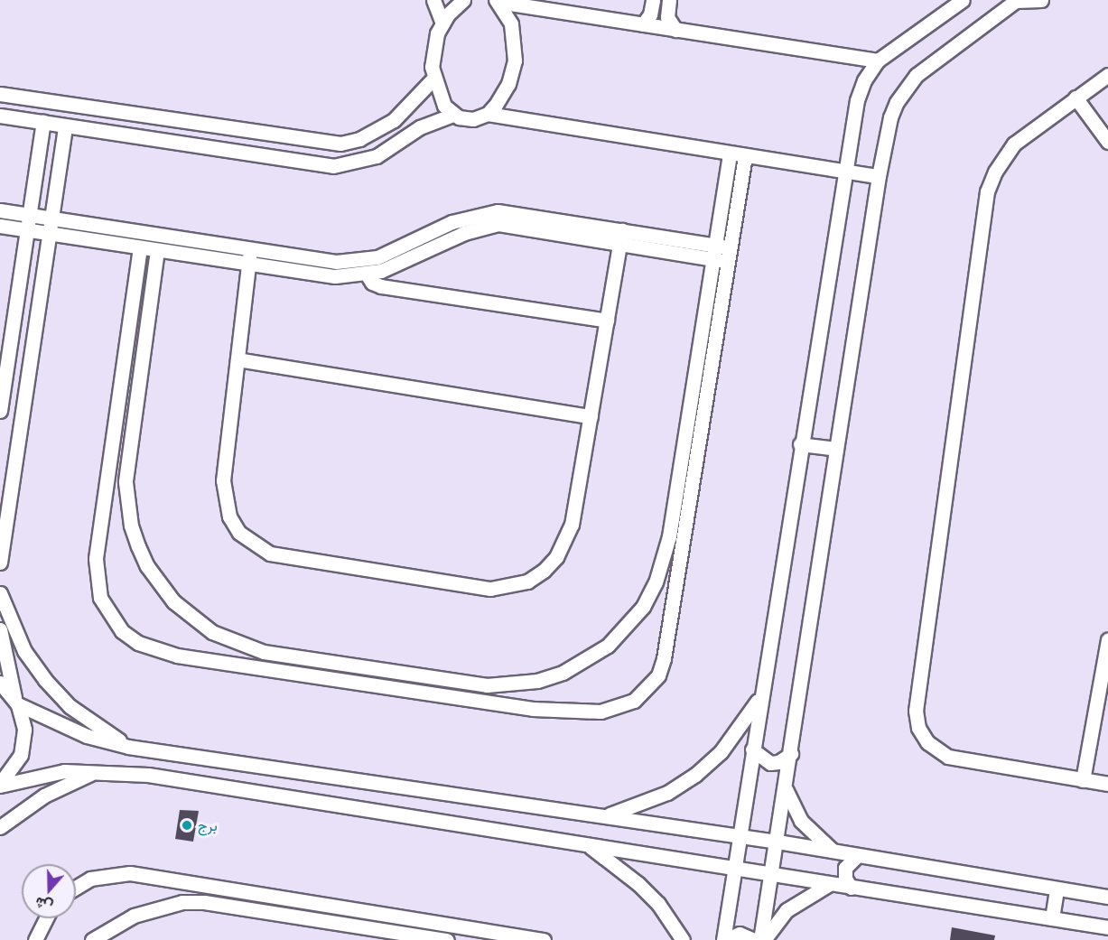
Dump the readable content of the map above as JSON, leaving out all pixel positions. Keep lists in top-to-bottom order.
{
  "places": ["برج"],
  "north": "bottom"
}
